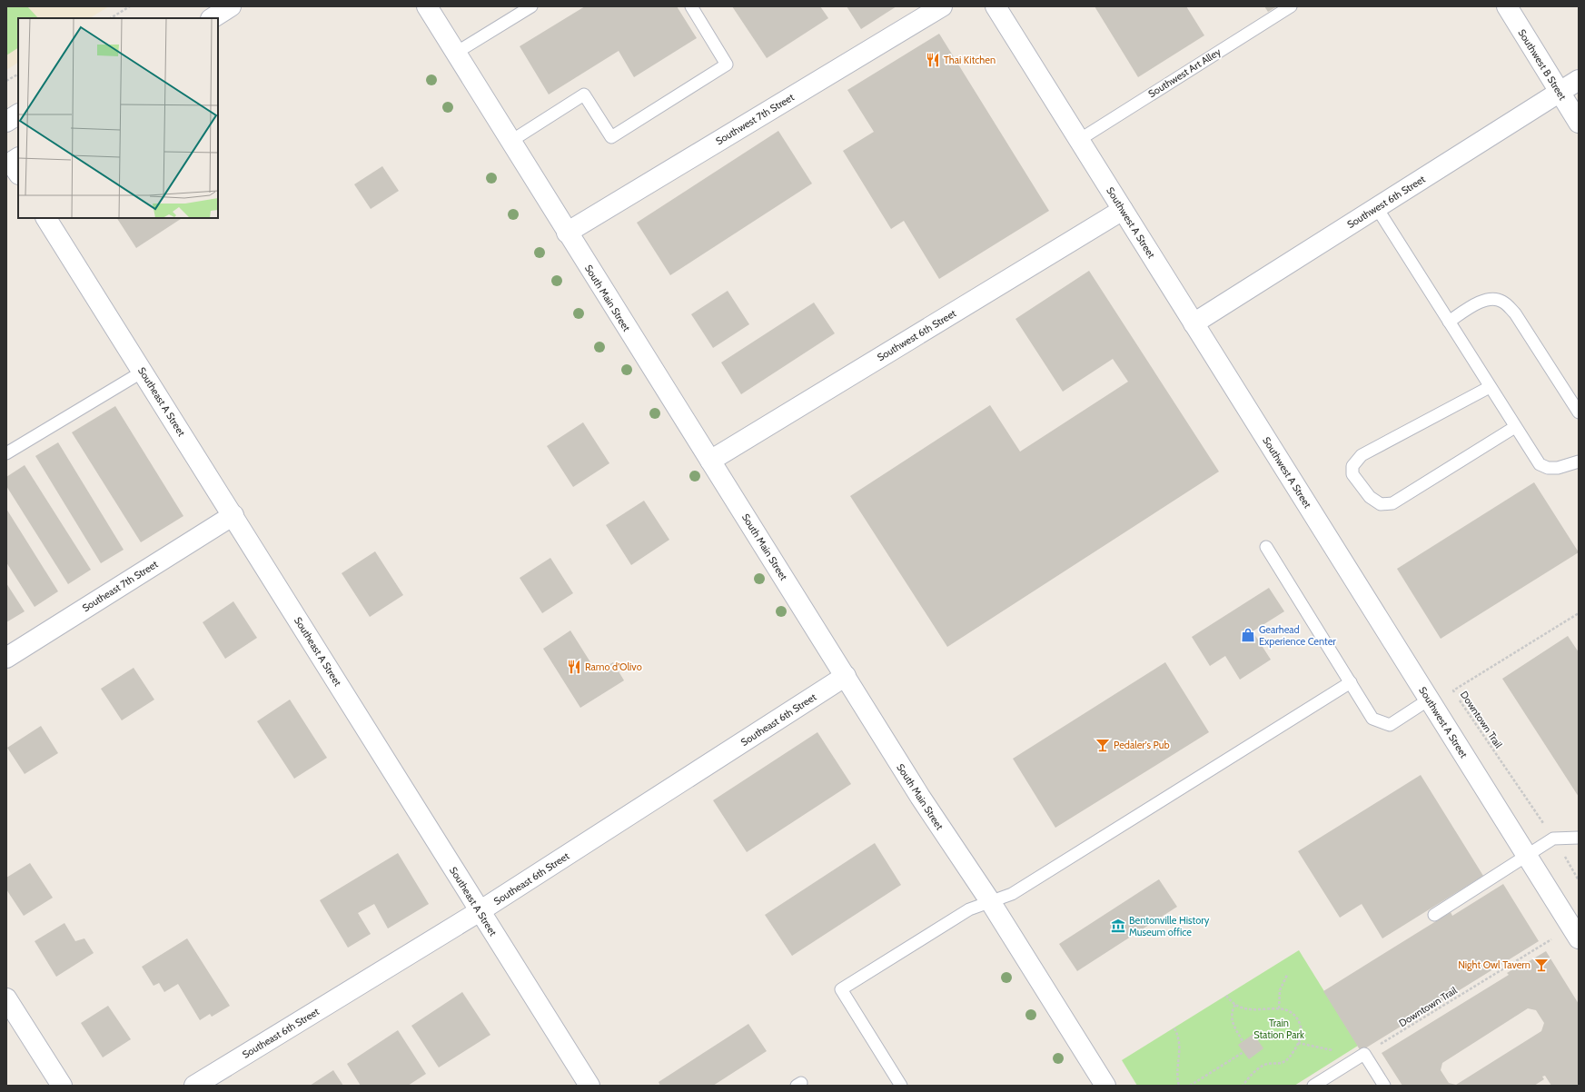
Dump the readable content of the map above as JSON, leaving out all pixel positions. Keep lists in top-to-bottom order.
{
  "streets": {
    "street": [
      "Southwest B Street",
      "Southwest 7th Street",
      "Southwest 6th Street",
      "Southwest A Street",
      "South Main Street",
      "Southeast A Street",
      "Southeast 7th Street",
      "Southeast 6th Street"
    ],
    "lane": ["Southwest Art Alley"],
    "path": ["Downtown Trail"]
  },
  "crossings": [
    ["Southwest B Street", "Southwest 6th Street"],
    ["Southwest Art Alley", "Southwest A Street"],
    ["Southwest 7th Street", "South Main Street"],
    ["Southwest 6th Street", "Southwest A Street"],
    ["Southwest 6th Street", "South Main Street"],
    ["South Main Street", "Southeast 6th Street"],
    ["Southeast A Street", "Southeast 7th Street"],
    ["Southeast A Street", "Southeast 6th Street"]
  ],
  "parks": ["Train Station Park"],
  "places": {
    "restaurant": ["Thai Kitchen", "Ramo d'Olivo"],
    "shop": ["Gearhead Experience Center"],
    "bar": ["Pedaler's Pub", "Night Owl Tavern"],
    "museum": ["Bentonville History Museum office"]
  }
}
